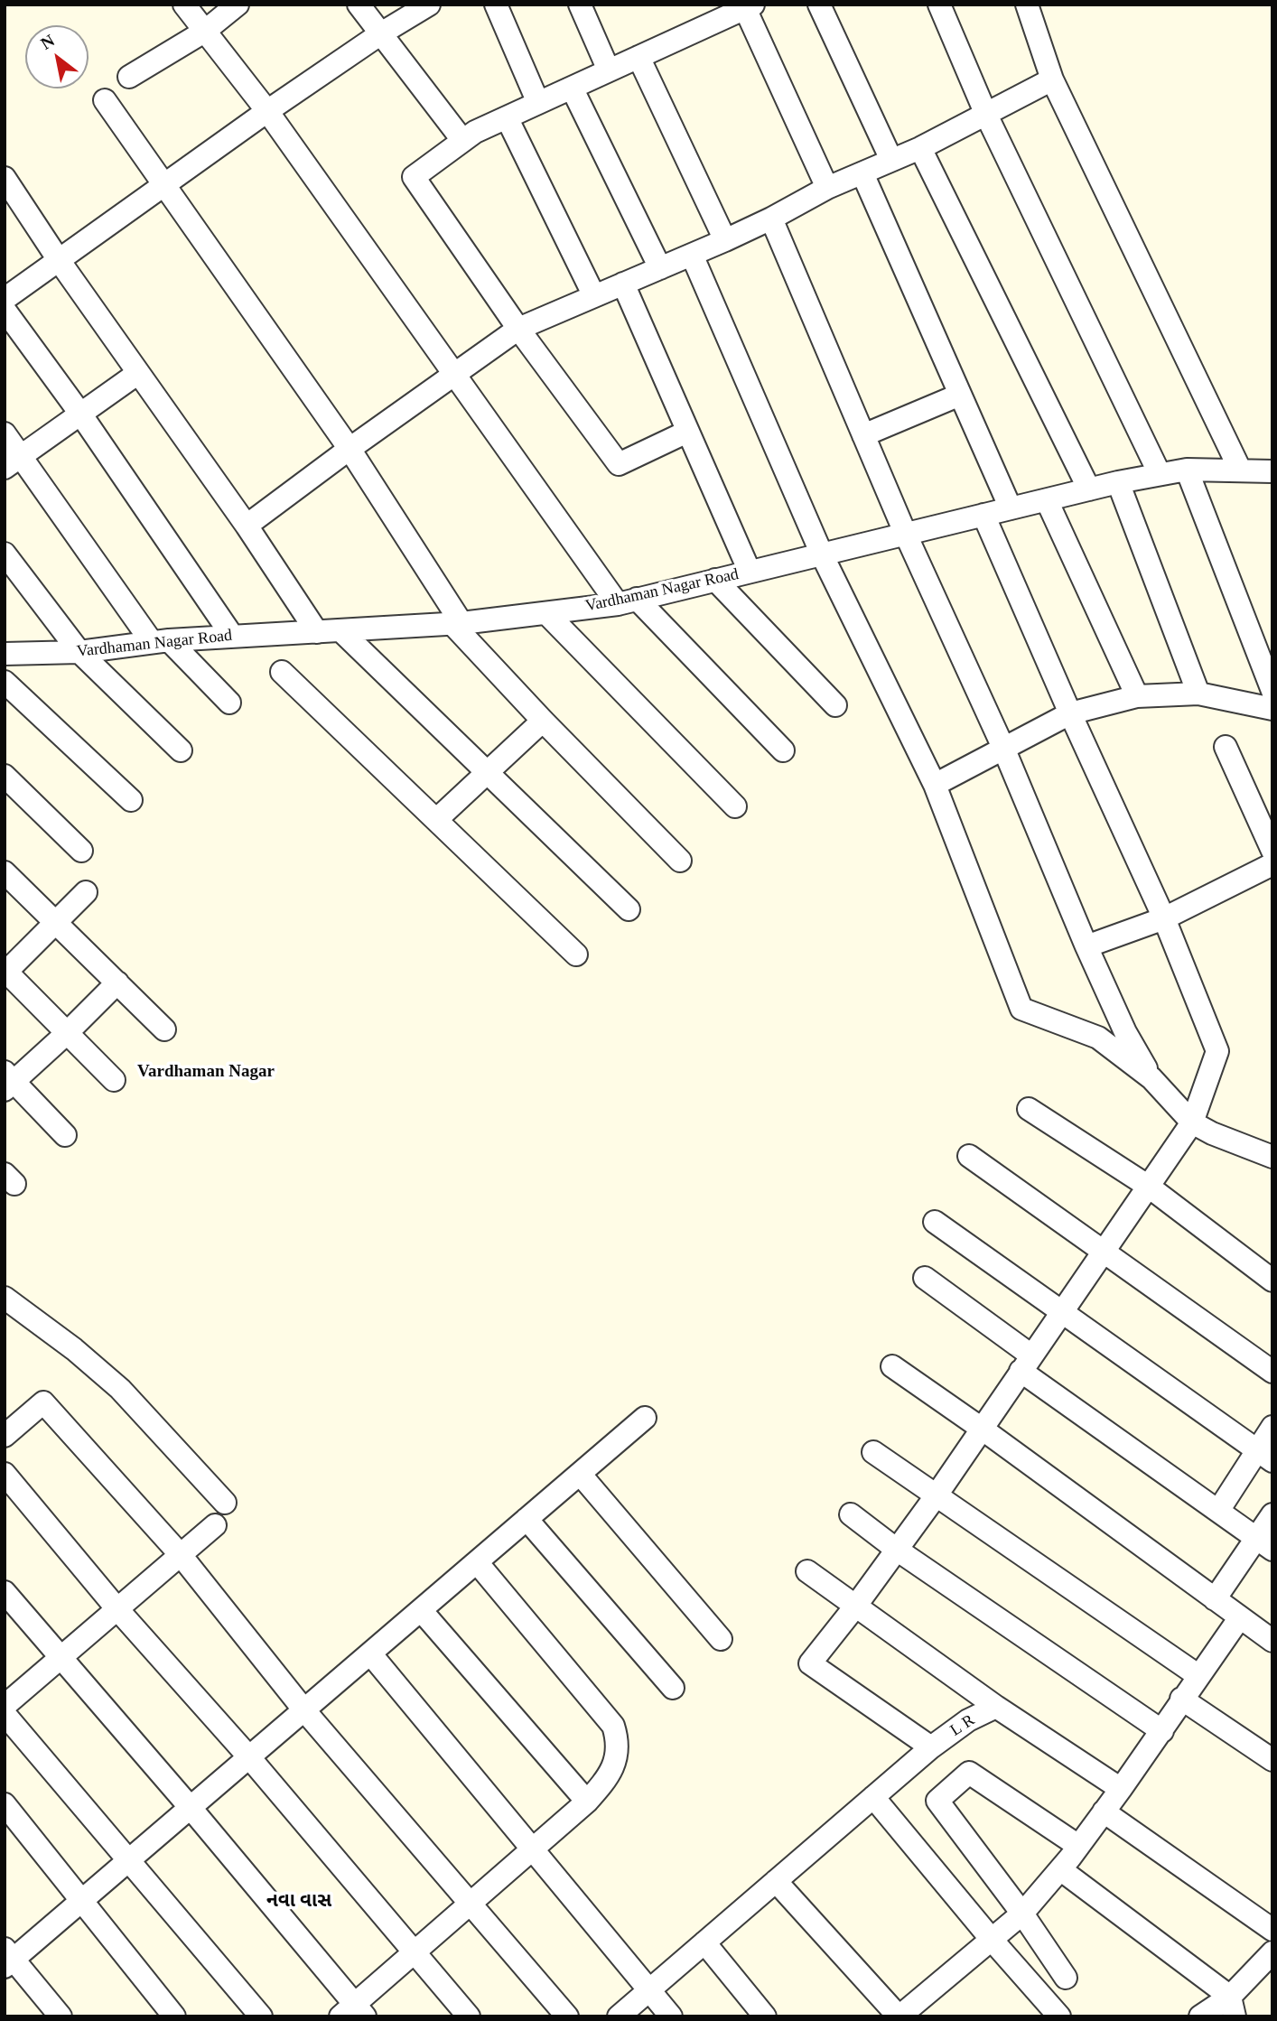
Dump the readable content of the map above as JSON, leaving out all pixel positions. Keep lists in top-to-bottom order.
{
  "streets": {
    "street": ["Vardhaman Nagar Road", "L R"]
  },
  "districts": ["Vardhaman Nagar", "નવા વાસ"],
  "north": "top left"
}
